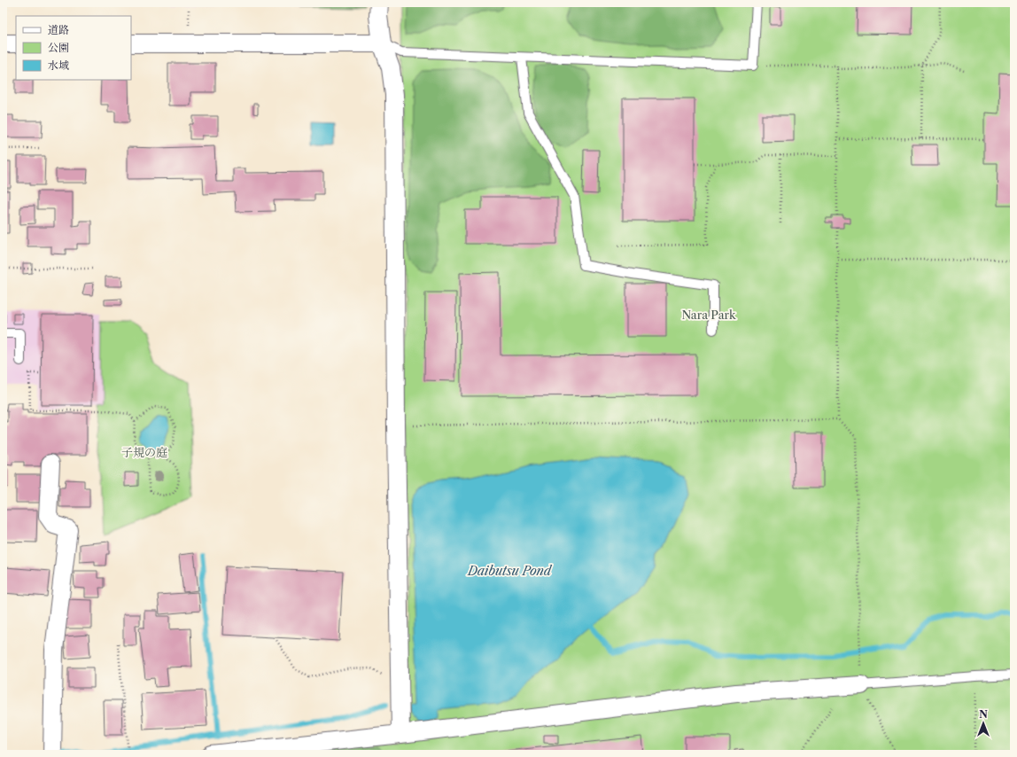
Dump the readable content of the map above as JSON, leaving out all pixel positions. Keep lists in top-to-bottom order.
{
  "water": ["Daibutsu Pond"],
  "parks": ["Nara Park", "子規の庭"],
  "legend": ["道路", "公園", "水域"],
  "north": "top"
}
